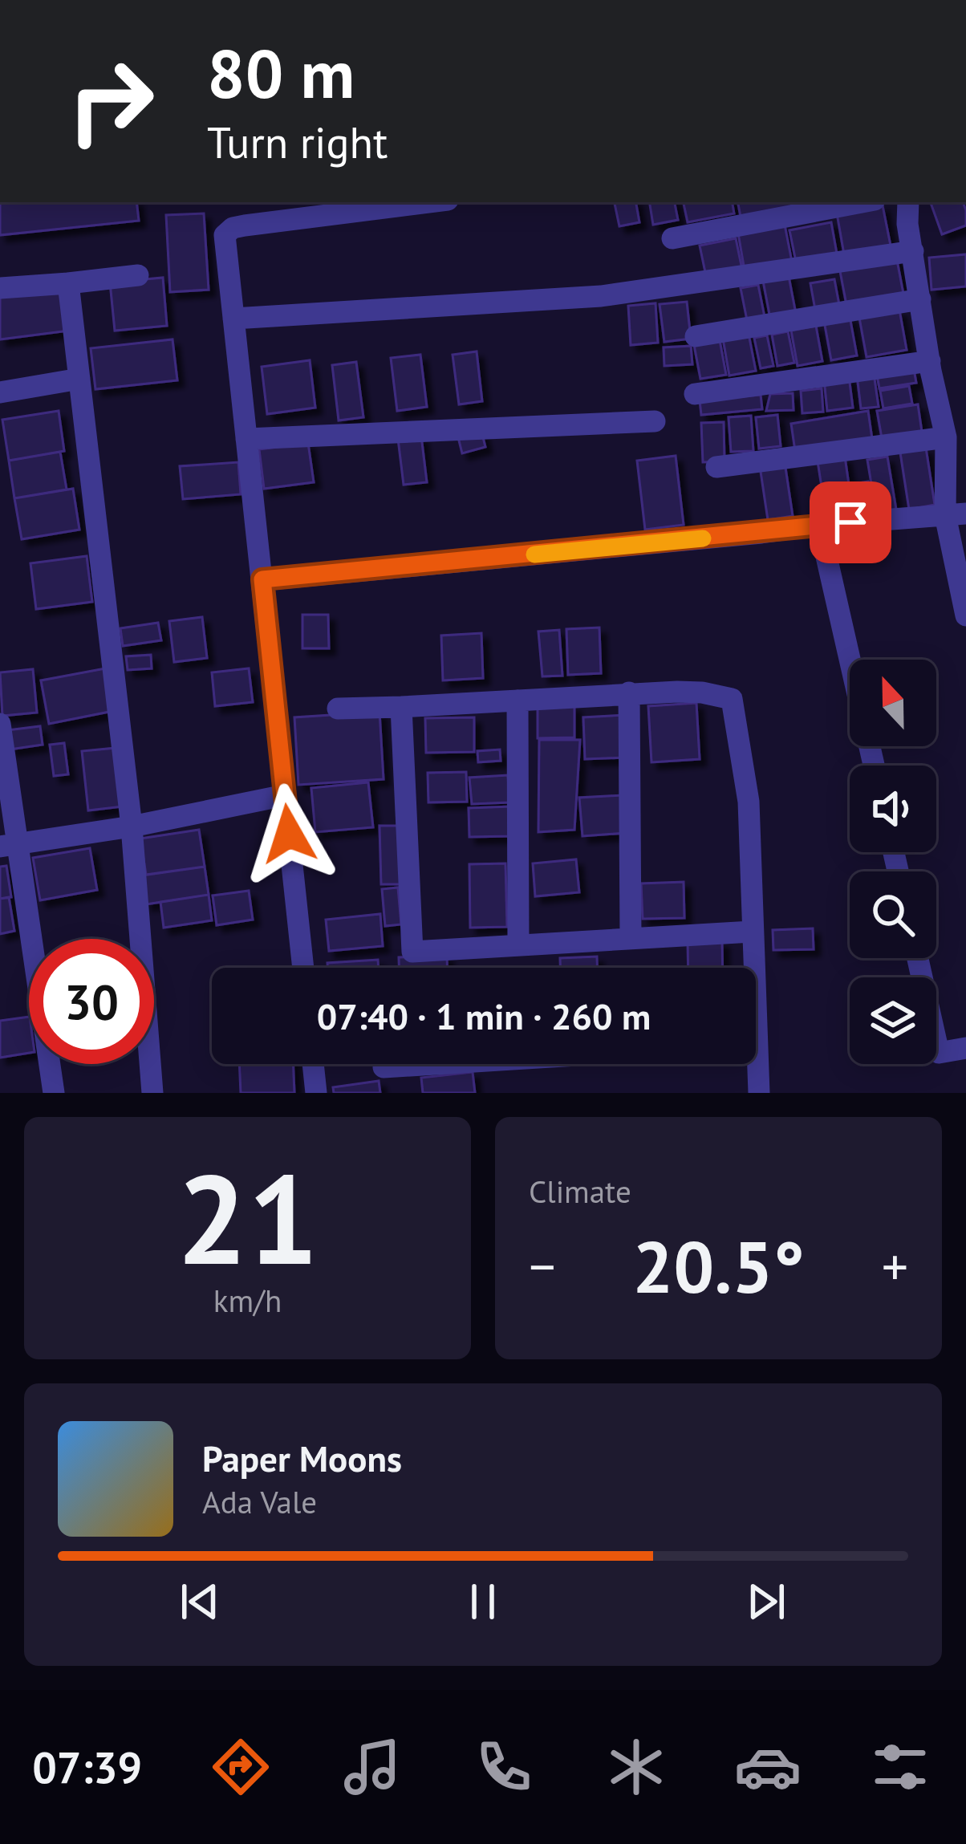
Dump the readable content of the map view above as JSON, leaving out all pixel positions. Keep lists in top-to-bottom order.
{
  "north": "top",
  "page": {
    "turn": ["80 m", "Turn right"],
    "limit": "30",
    "trip": "07:40 · 1 min · 260 m",
    "tile": [
      ["21", "km/h"],
      "Climate"
    ],
    "heat": ["−", "20.5°", "+"],
    "song": ["Paper Moons", "Ada Vale"],
    "tabs": "07:39"
  }
}
